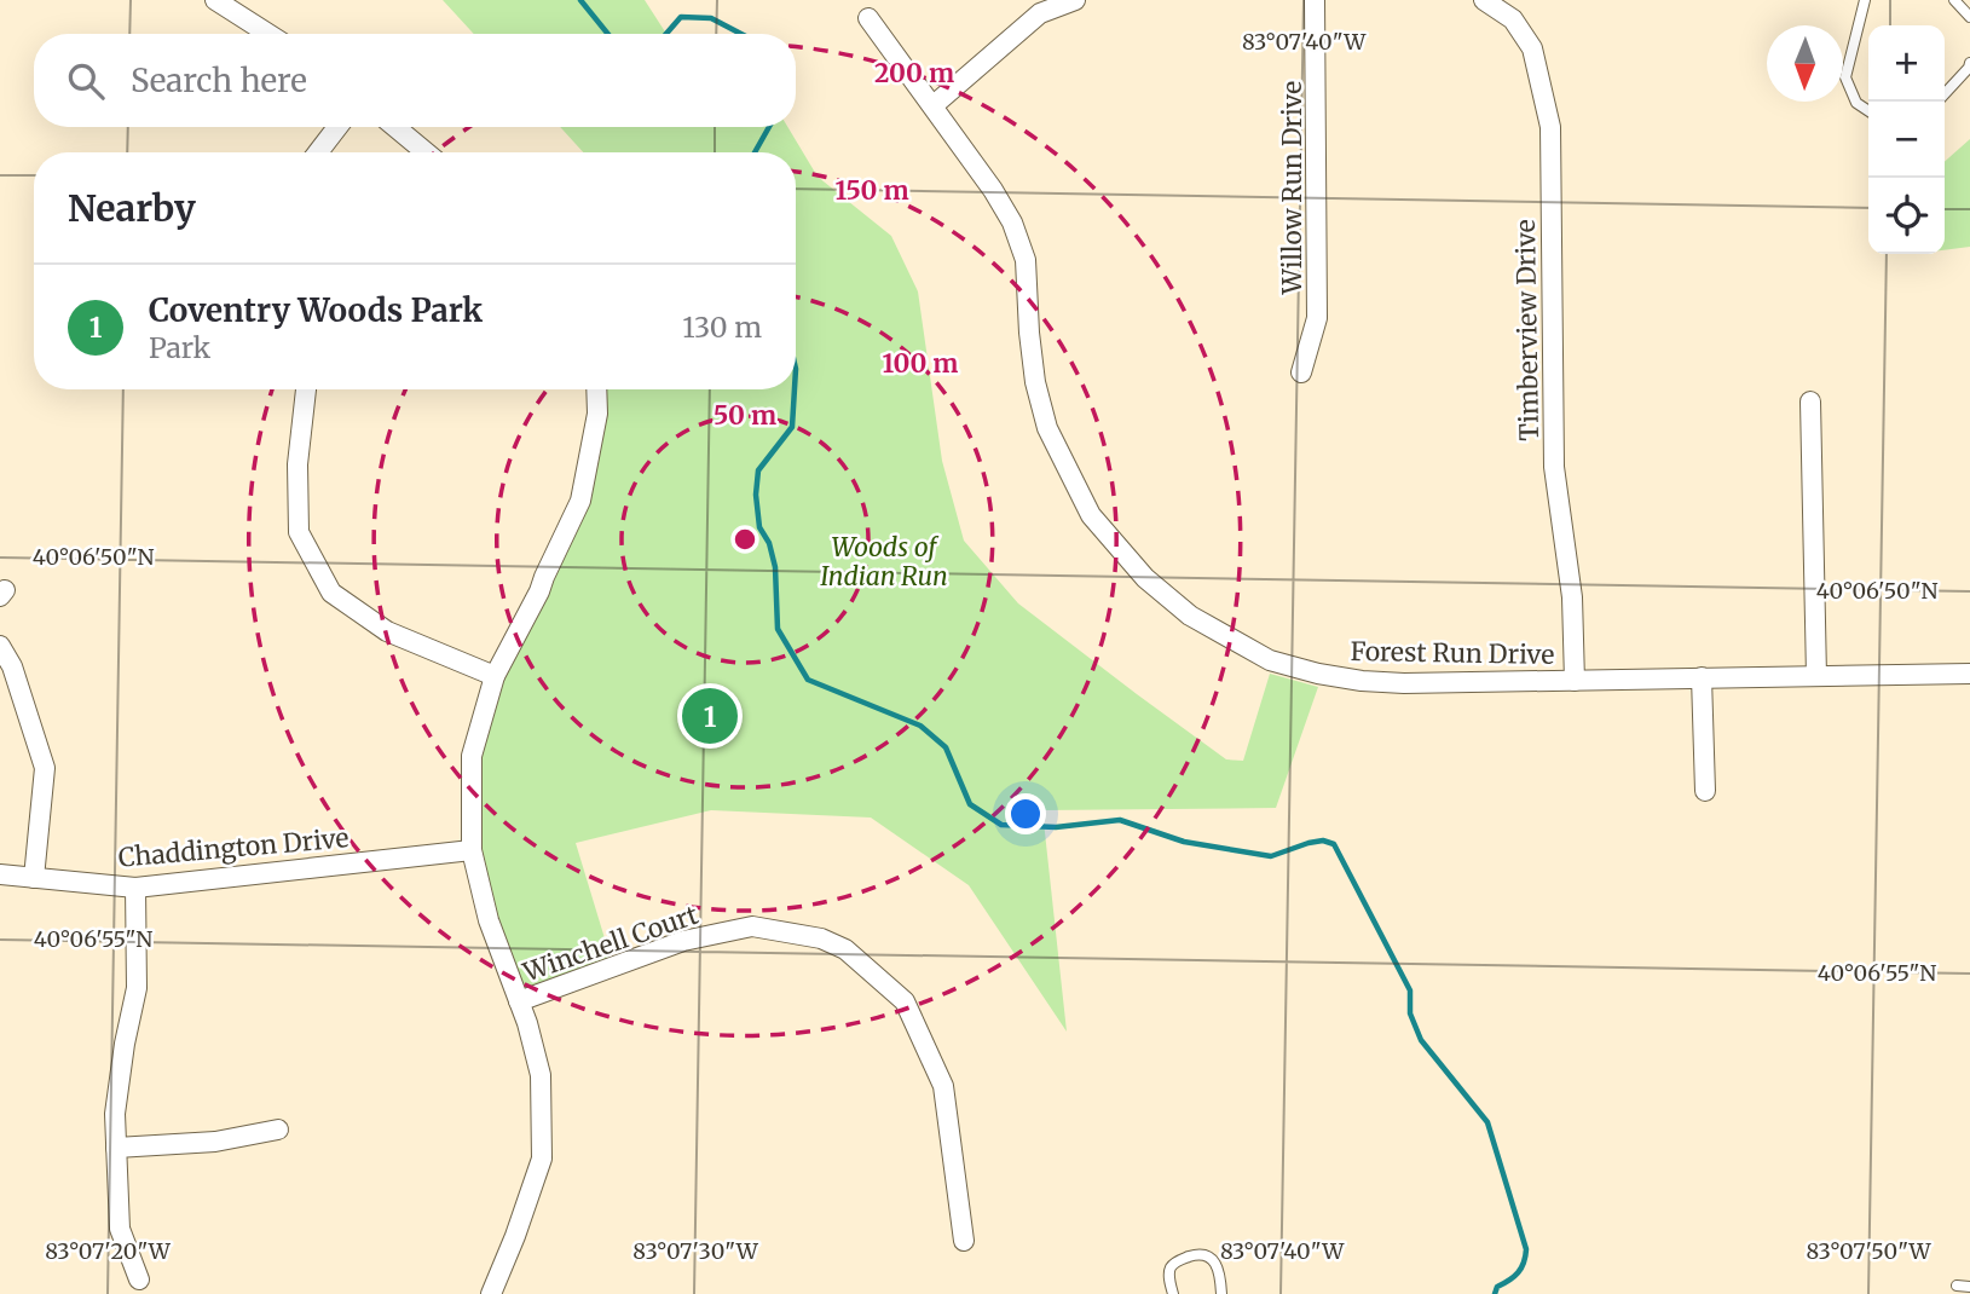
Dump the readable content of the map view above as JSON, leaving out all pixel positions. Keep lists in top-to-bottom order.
{
  "streets": {
    "street": [
      "Willow Run Drive",
      "Timberview Drive",
      "Forest Run Drive",
      "Chaddington Drive",
      "Winchell Court"
    ]
  },
  "crossings": [
    ["Timberview Drive", "Forest Run Drive"]
  ],
  "parks": ["Woods of Indian Run"],
  "north": "bottom",
  "page": {
    "map_buttons": ["+", "−"],
    "search": "Search here",
    "heading": "Nearby",
    "list": [
      {
        "mark": "1",
        "name": "Coventry Woods Park",
        "note": "Park",
        "value": "130 m"
      }
    ],
    "pins": "1"
  },
  "coordinates": [
    "83°07'40\"W",
    "40°06'50\"N",
    "40°06'55\"N",
    "83°07'20\"W",
    "83°07'30\"W",
    "83°07'50\"W"
  ],
  "rings": [
    "200 m",
    "150 m",
    "100 m",
    "50 m"
  ]
}
